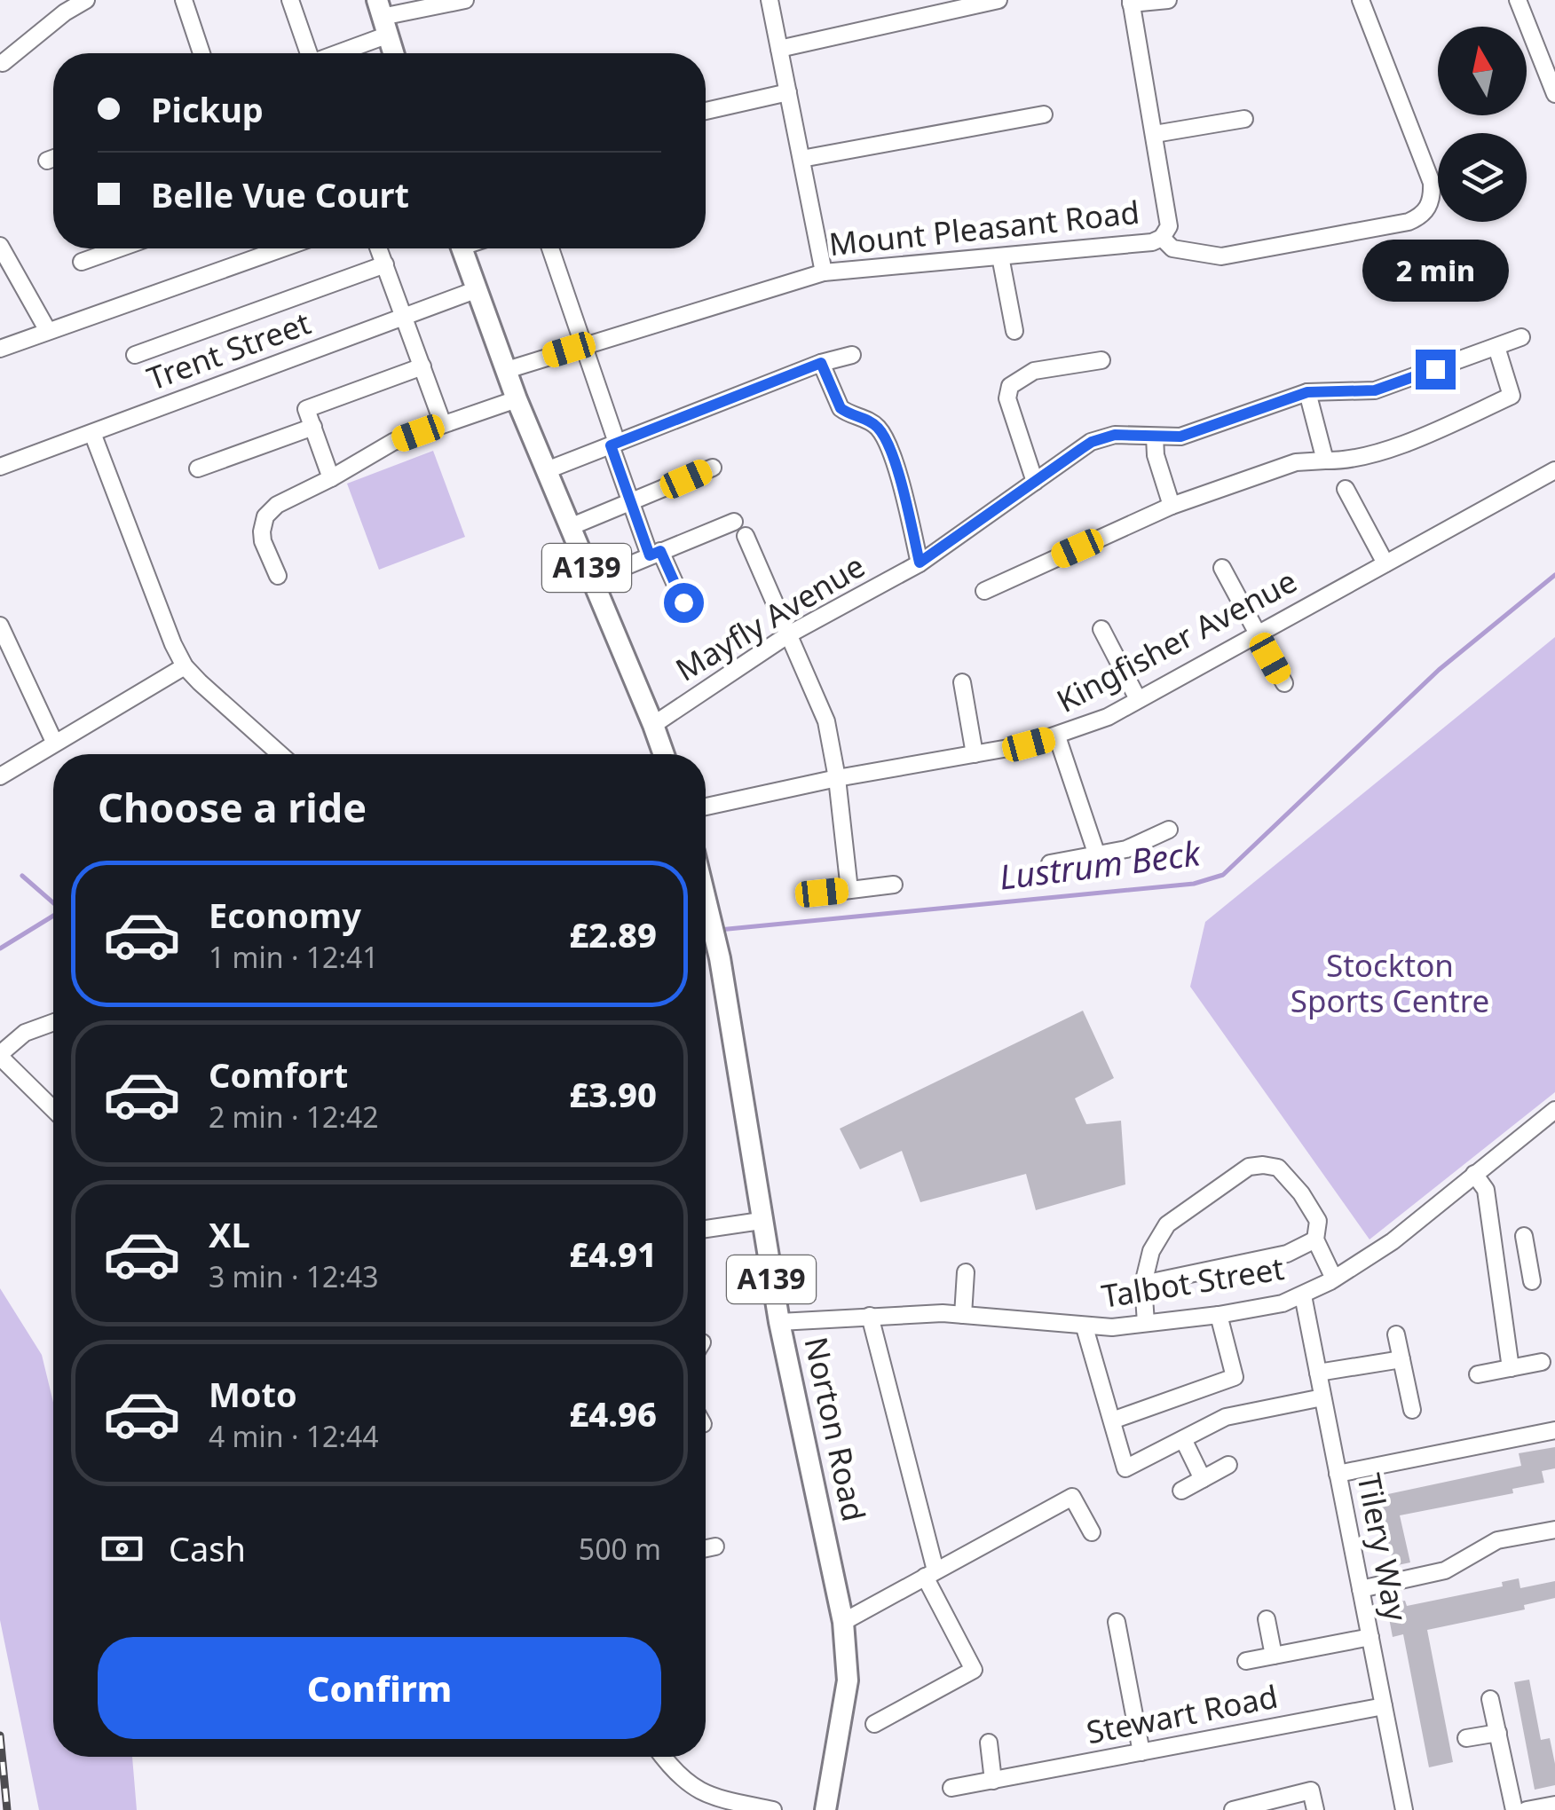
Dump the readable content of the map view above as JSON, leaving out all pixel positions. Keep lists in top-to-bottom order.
{
  "streets": {
    "main road": ["A139", "Norton Road"],
    "street": [
      "Mount Pleasant Road",
      "Trent Street",
      "Mayfly Avenue",
      "Kingfisher Avenue",
      "Talbot Street",
      "Tilery Way",
      "Stewart Road"
    ]
  },
  "crossings": [
    ["Mount Pleasant Road", "A139"],
    ["Trent Street", "A139"],
    ["A139", "Mayfly Avenue"],
    ["Talbot Street", "Norton Road"],
    ["Talbot Street", "Tilery Way"],
    ["Tilery Way", "Stewart Road"]
  ],
  "water": ["Lustrum Beck"],
  "parks": ["Stockton Sports Centre"],
  "north": "top",
  "page": {
    "banner": ["Pickup", "Belle Vue Court"],
    "bubble": "2 min",
    "heading": "Choose a ride",
    "list": [
      {
        "name": "Economy",
        "note": "1 min · 12:41",
        "value": "£2.89"
      },
      {
        "name": "Comfort",
        "note": "2 min · 12:42",
        "value": "£3.90"
      },
      {
        "name": "XL",
        "note": "3 min · 12:43",
        "value": "£4.91"
      },
      {
        "name": "Moto",
        "note": "4 min · 12:44",
        "value": "£4.96"
      }
    ],
    "pay": ["Cash", "500 m"],
    "buttons": "Confirm"
  }
}
